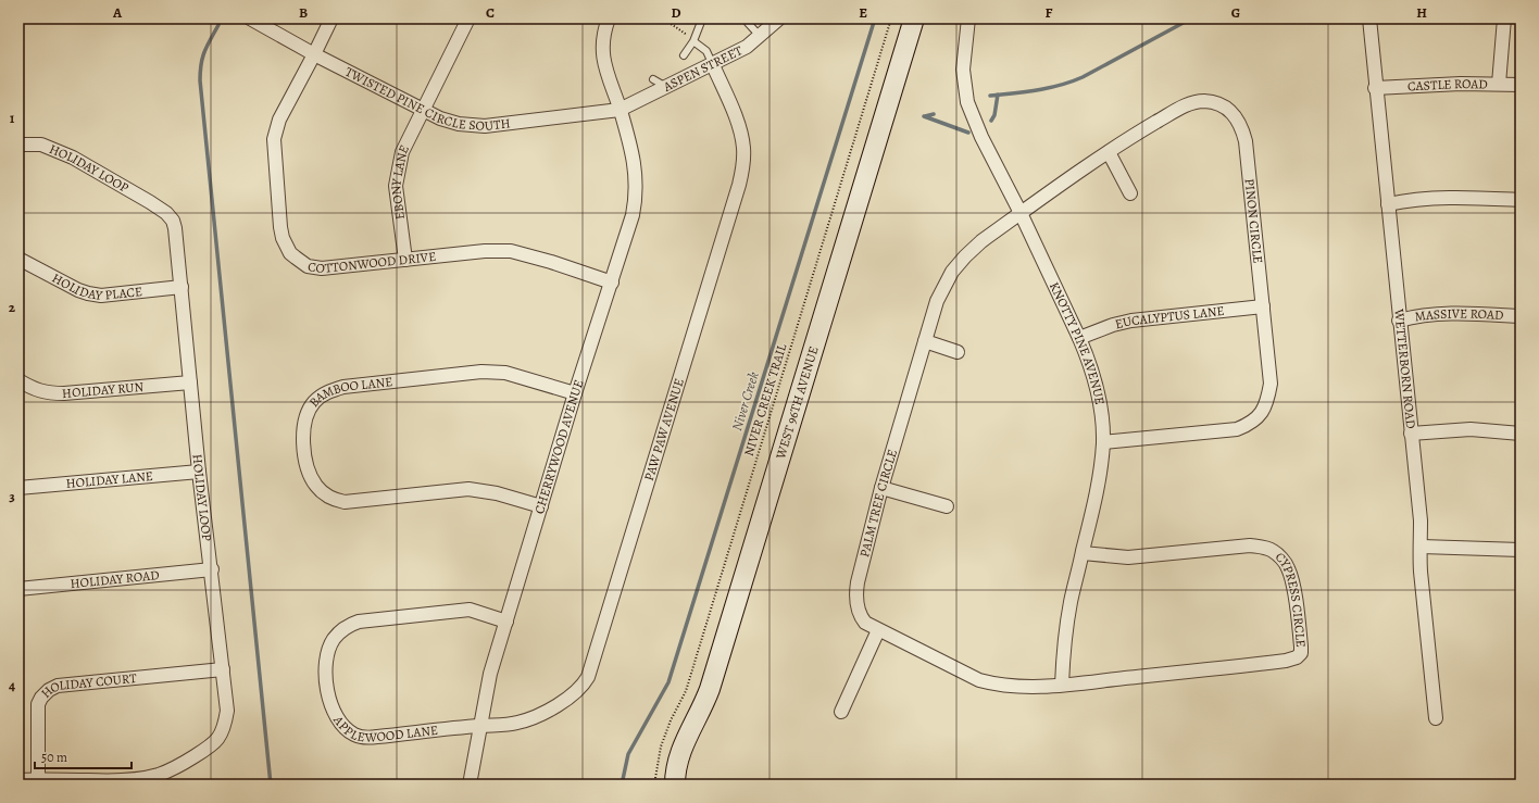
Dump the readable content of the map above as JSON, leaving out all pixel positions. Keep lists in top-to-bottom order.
{
  "streets": {
    "street": [
      "ASPEN STREET",
      "CASTLE ROAD",
      "TWISTED PINE CIRCLE SOUTH",
      "HOLIDAY LOOP",
      "EBONY LANE",
      "PINON CIRCLE",
      "COTTONWOOD DRIVE",
      "HOLIDAY PLACE",
      "MASSIVE ROAD",
      "EUCALYPTUS LANE",
      "KNOTTY PINE AVENUE",
      "WETTERBORN ROAD",
      "HOLIDAY RUN",
      "BAMBOO LANE",
      "WEST 96TH AVENUE",
      "PAW PAW AVENUE",
      "CHERRYWOOD AVENUE",
      "HOLIDAY LANE",
      "PALM TREE CIRCLE",
      "HOLIDAY ROAD",
      "CYPRESS CIRCLE",
      "HOLIDAY COURT",
      "APPLEWOOD LANE"
    ],
    "path": ["NIVER CREEK TRAIL"]
  },
  "crossings": [
    ["ASPEN STREET", "TWISTED PINE CIRCLE SOUTH"],
    ["ASPEN STREET", "PAW PAW AVENUE"],
    ["ASPEN STREET", "CHERRYWOOD AVENUE"],
    ["CASTLE ROAD", "WETTERBORN ROAD"],
    ["TWISTED PINE CIRCLE SOUTH", "EBONY LANE"],
    ["TWISTED PINE CIRCLE SOUTH", "COTTONWOOD DRIVE"],
    ["TWISTED PINE CIRCLE SOUTH", "CHERRYWOOD AVENUE"],
    ["HOLIDAY LOOP", "HOLIDAY PLACE"],
    ["HOLIDAY LOOP", "HOLIDAY RUN"],
    ["HOLIDAY LOOP", "HOLIDAY LANE"],
    ["HOLIDAY LOOP", "HOLIDAY ROAD"],
    ["HOLIDAY LOOP", "HOLIDAY COURT"],
    ["EBONY LANE", "COTTONWOOD DRIVE"],
    ["PINON CIRCLE", "EUCALYPTUS LANE"],
    ["PINON CIRCLE", "KNOTTY PINE AVENUE"],
    ["PINON CIRCLE", "PALM TREE CIRCLE"],
    ["COTTONWOOD DRIVE", "CHERRYWOOD AVENUE"],
    ["MASSIVE ROAD", "WETTERBORN ROAD"],
    ["EUCALYPTUS LANE", "KNOTTY PINE AVENUE"],
    ["KNOTTY PINE AVENUE", "PALM TREE CIRCLE"],
    ["KNOTTY PINE AVENUE", "CYPRESS CIRCLE"],
    ["BAMBOO LANE", "CHERRYWOOD AVENUE"],
    ["PAW PAW AVENUE", "CHERRYWOOD AVENUE"],
    ["PAW PAW AVENUE", "APPLEWOOD LANE"],
    ["CHERRYWOOD AVENUE", "APPLEWOOD LANE"],
    ["PALM TREE CIRCLE", "CYPRESS CIRCLE"]
  ],
  "water": ["Niver Creek"],
  "scale_bar": "50 m",
  "grid": {
    "columns": [
      "A",
      "B",
      "C",
      "D",
      "E",
      "F",
      "G",
      "H"
    ],
    "rows": [
      "1",
      "2",
      "3",
      "4"
    ]
  }
}
